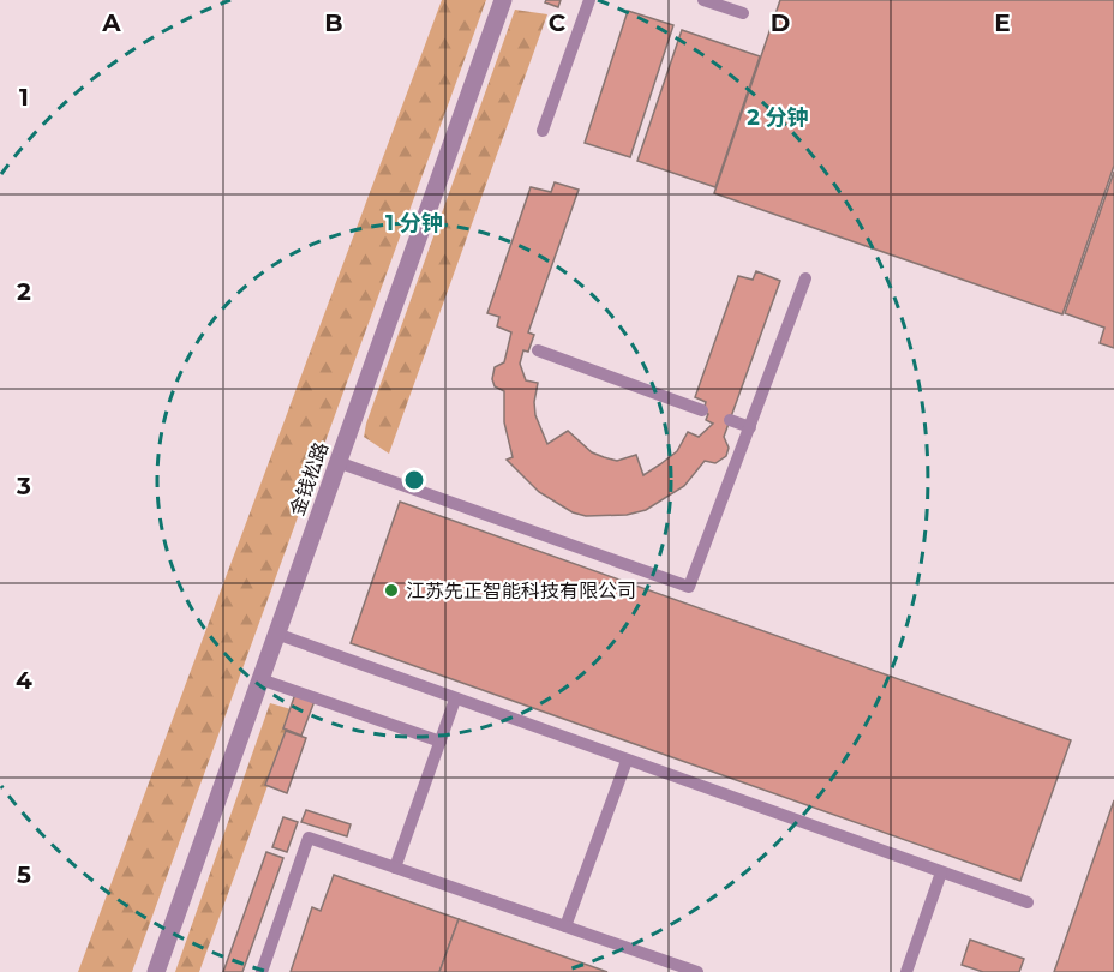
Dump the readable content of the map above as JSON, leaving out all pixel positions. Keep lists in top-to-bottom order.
{
  "streets": {
    "street": ["金钱松路"]
  },
  "places": ["江苏先正智能科技有限公司"],
  "grid": {
    "columns": [
      "A",
      "B",
      "C",
      "D",
      "E"
    ],
    "rows": [
      "1",
      "2",
      "3",
      "4",
      "5"
    ]
  },
  "rings": ["2 分钟", "1 分钟"]
}
